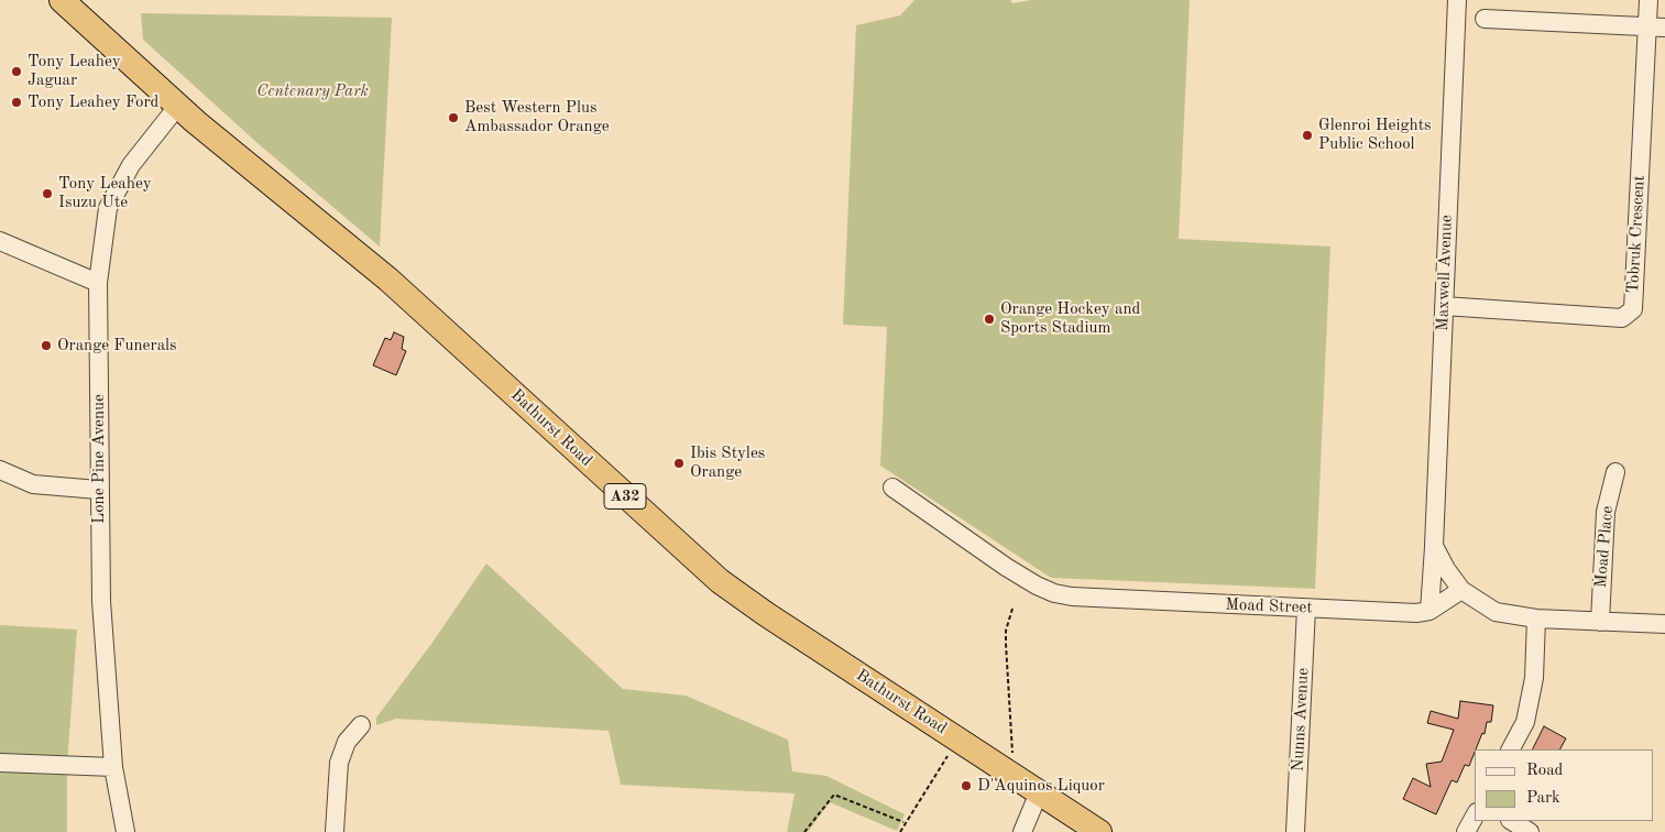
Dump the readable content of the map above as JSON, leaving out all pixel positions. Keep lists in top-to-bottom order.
{
  "streets": {
    "highway": ["Bathurst Road", "A32"],
    "street": [
      "Tobruk Crescent",
      "Maxwell Avenue",
      "Lone Pine Avenue",
      "Moad Place",
      "Moad Street",
      "Nunns Avenue"
    ]
  },
  "crossings": [
    ["Tobruk Crescent", "Maxwell Avenue"],
    ["Maxwell Avenue", "Moad Street"],
    ["Bathurst Road", "Lone Pine Avenue"],
    ["Moad Street", "Nunns Avenue"]
  ],
  "parks": ["Centenary Park"],
  "places": [
    "Tony Leahey Jaguar",
    "Tony Leahey Ford",
    "Best Western Plus Ambassador Orange",
    "Glenroi Heights Public School",
    "Tony Leahey Isuzu Ute",
    "Orange Hockey and Sports Stadium",
    "Orange Funerals",
    "Ibis Styles Orange",
    "D'Aquinos Liquor"
  ],
  "legend": ["Road", "Park"]
}
